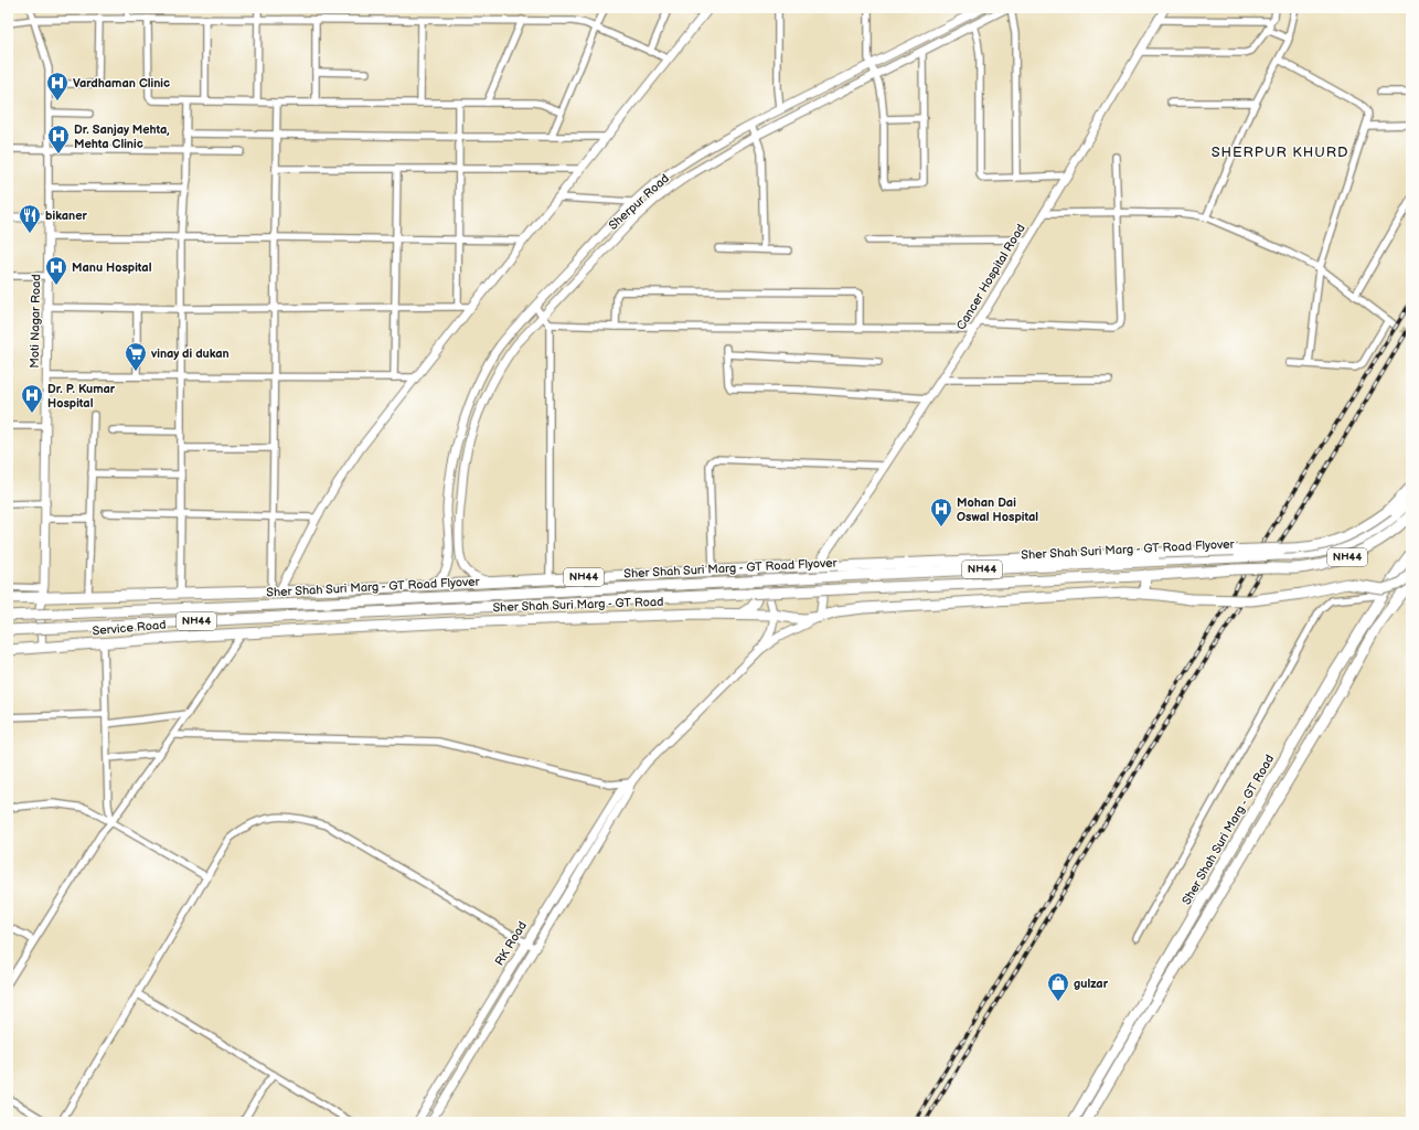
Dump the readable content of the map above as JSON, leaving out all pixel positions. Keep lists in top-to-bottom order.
{
  "streets": {
    "main road": [
      "Sher Shah Suri Marg - GT Road Flyover",
      "NH44",
      "Sher Shah Suri Marg - GT Road",
      "Service Road"
    ],
    "street": [
      "Sherpur Road",
      "Cancer Hospital Road",
      "Moti Nagar Road",
      "RK Road"
    ]
  },
  "crossings": [
    ["Sherpur Road", "NH44"],
    ["Moti Nagar Road", "Service Road"],
    ["NH44", "Sher Shah Suri Marg - GT Road"],
    ["Sher Shah Suri Marg - GT Road", "Service Road"]
  ],
  "districts": ["SHERPUR KHURD"],
  "places": {
    "hospital": [
      "Vardhaman Clinic",
      "Dr. Sanjay Mehta, Mehta Clinic",
      "Manu Hospital",
      "Dr. P. Kumar Hospital",
      "Mohan Dai Oswal Hospital"
    ],
    "restaurant": ["bikaner"],
    "supermarket": ["vinay di dukan"],
    "shop": ["gulzar"]
  }
}
